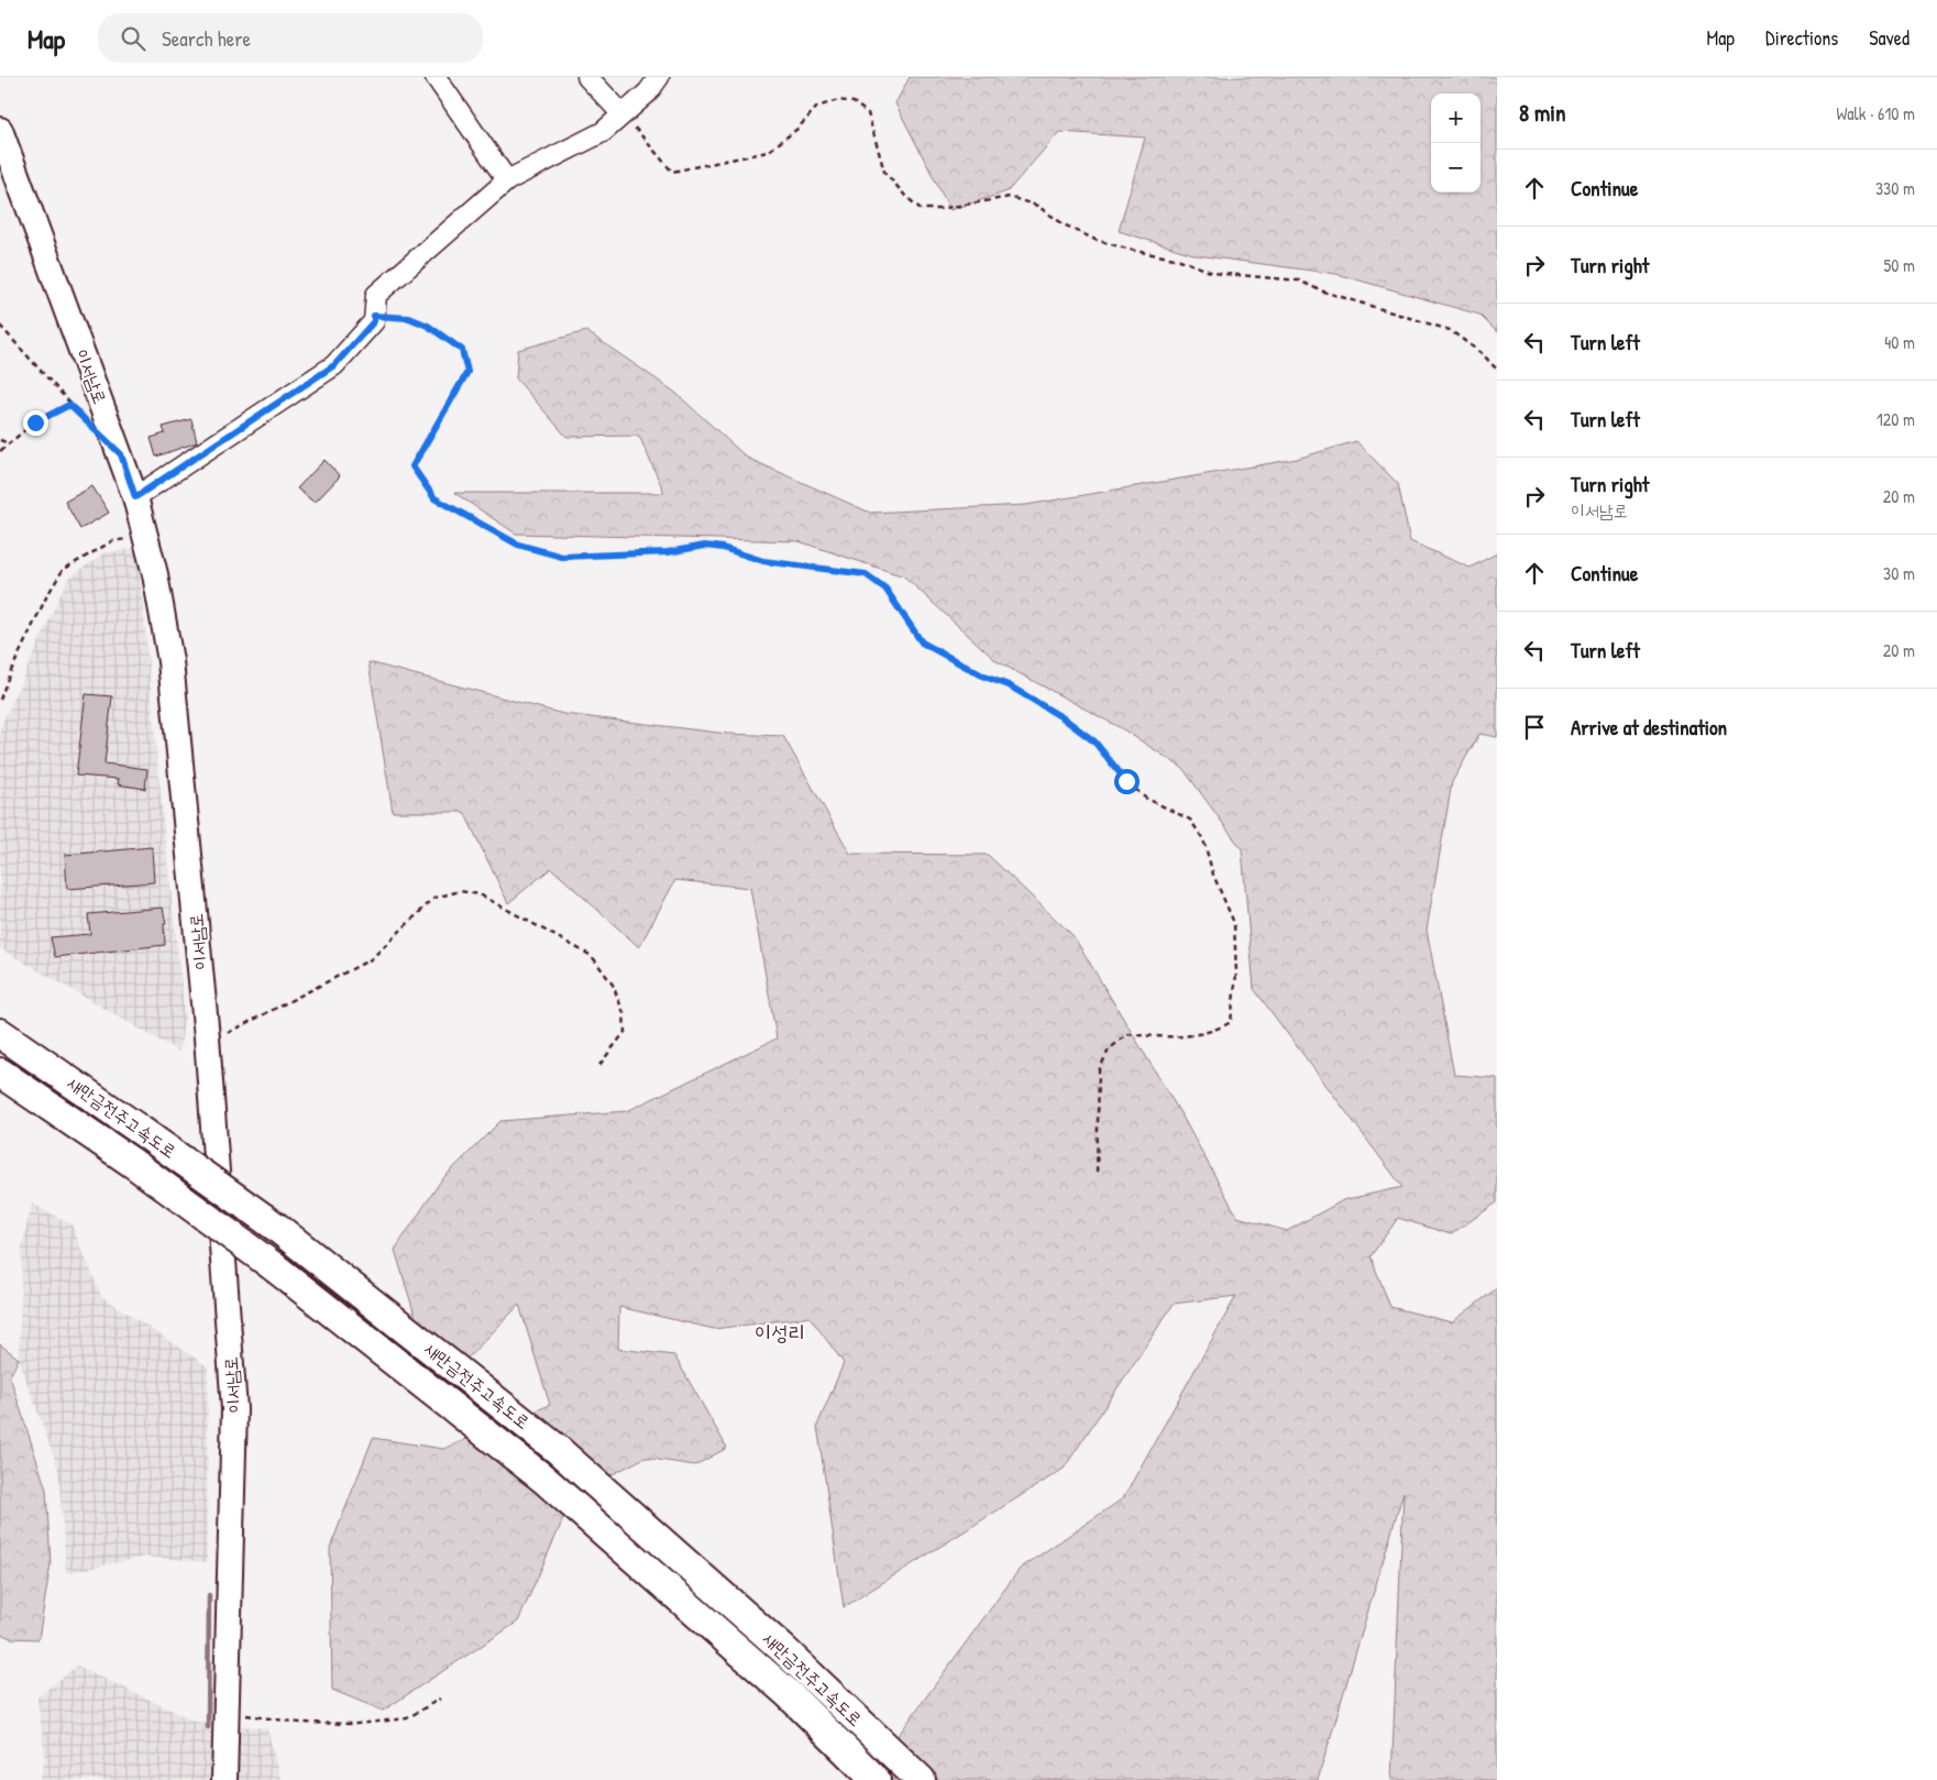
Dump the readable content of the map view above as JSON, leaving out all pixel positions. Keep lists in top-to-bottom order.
{
  "streets": {
    "highway": ["새만금전주고속도로"],
    "main road": ["이서남로"]
  },
  "districts": ["이성리"],
  "page": {
    "header": "Map",
    "search": "Search here",
    "nav": ["Map", "Directions", "Saved"],
    "heading": ["8 min", "Walk · 610 m"],
    "map_buttons": ["+", "−"],
    "list": [
      ["Continue", "330 m"],
      ["Turn right", "50 m"],
      ["Turn left", "40 m"],
      ["Turn left", "120 m"],
      ["Turn right", "이서남로", "20 m"],
      ["Continue", "30 m"],
      ["Turn left", "20 m"],
      "Arrive at destination"
    ]
  }
}
